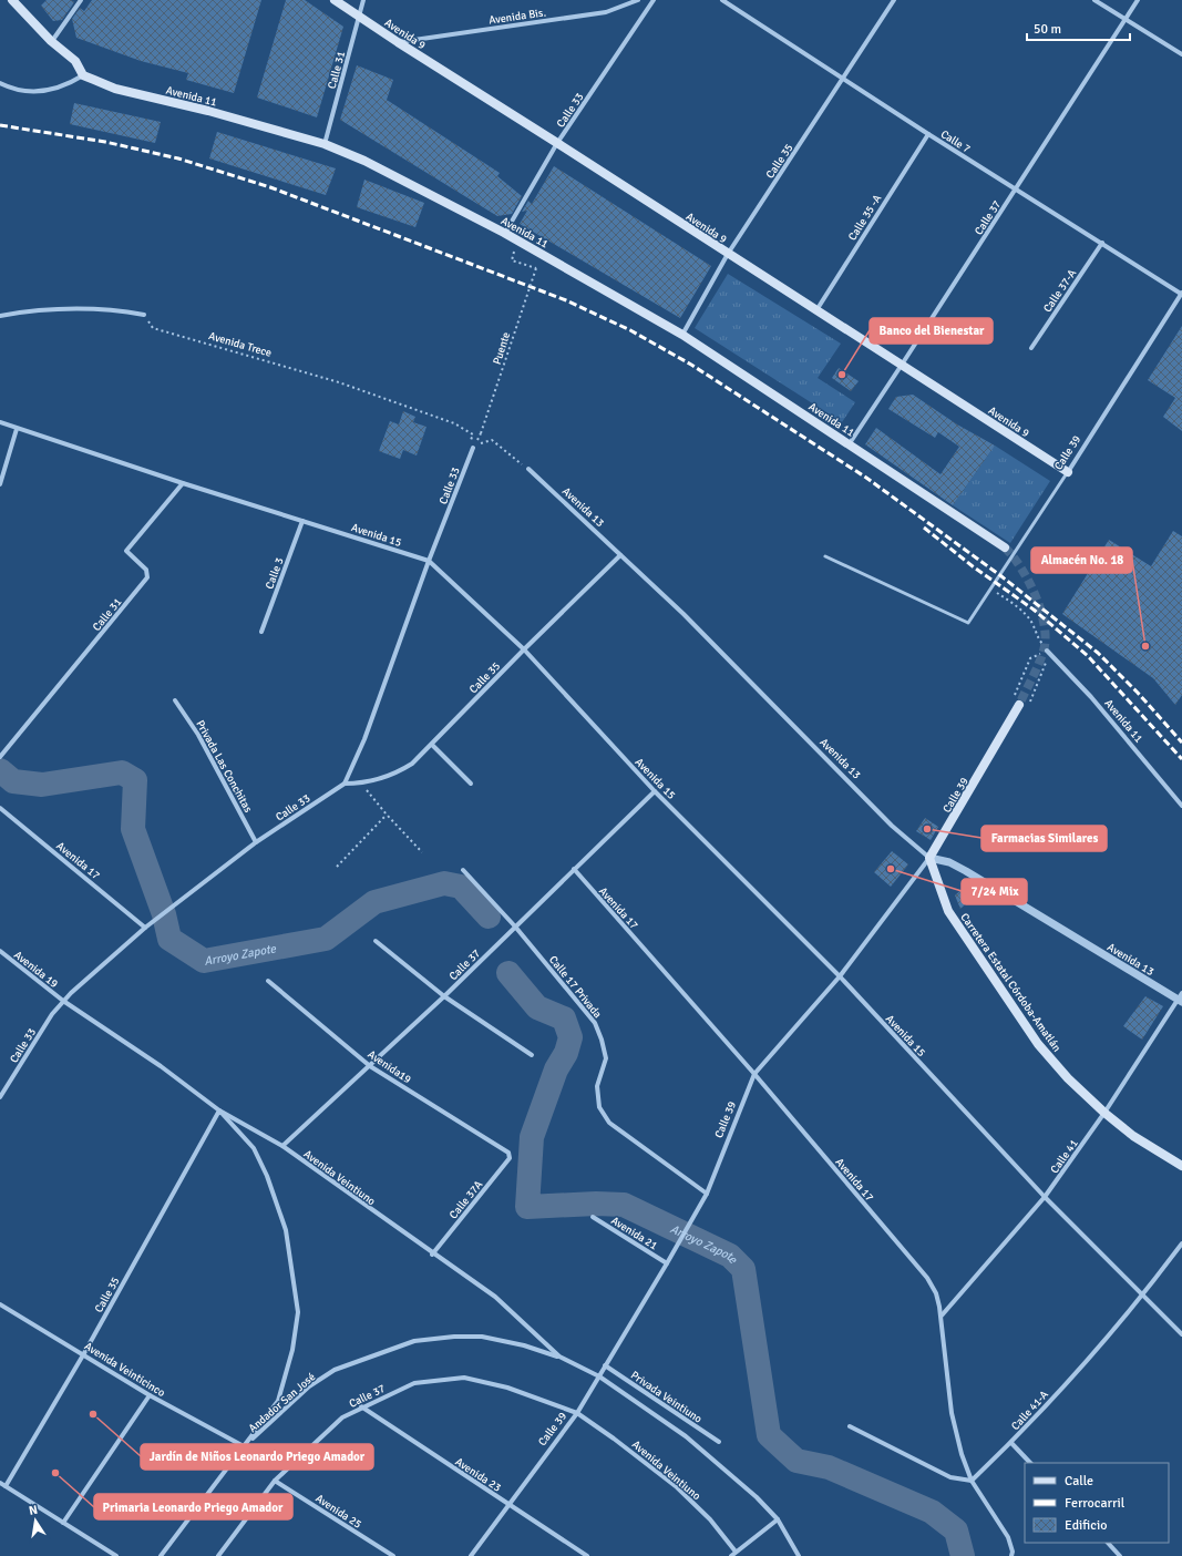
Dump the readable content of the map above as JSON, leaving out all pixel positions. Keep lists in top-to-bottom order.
{
  "streets": {
    "main road": [
      "Avenida 9",
      "Avenida 11",
      "Calle 39",
      "Carretera Estatal Córdoba-Amatlán"
    ],
    "street": [
      "Avenida Bis.",
      "Calle 31",
      "Calle 33",
      "Calle 7",
      "Calle 35",
      "Calle 35 -A",
      "Calle 37",
      "Calle 37-A",
      "Avenida 13",
      "Avenida 15",
      "Calle 3",
      "Privada Las Conchitas",
      "Avenida 17",
      "Avenida 19",
      "Calle 17 Privada",
      "Avenida19",
      "Calle 41",
      "Avenida Veintiuno",
      "Calle 37A",
      "Avenida 21",
      "Avenida Veinticinco",
      "Privada Veintiuno",
      "Andador San José",
      "Calle 41-A",
      "Avenida 23",
      "Avenida 25"
    ],
    "path": ["Avenida Trece", "Puente"]
  },
  "crossings": [
    ["Avenida Bis.", "Avenida 9"],
    ["Avenida 9", "Calle 31"],
    ["Avenida 9", "Calle 33"],
    ["Avenida 9", "Calle 35"],
    ["Avenida 9", "Calle 35 -A"],
    ["Avenida 9", "Calle 37"],
    ["Avenida 9", "Calle 39"],
    ["Calle 31", "Avenida 11"],
    ["Calle 31", "Avenida 15"],
    ["Avenida 11", "Calle 33"],
    ["Avenida 11", "Calle 35"],
    ["Avenida 11", "Calle 37"],
    ["Calle 33", "Calle 35"],
    ["Calle 33", "Avenida 15"],
    ["Calle 33", "Privada Las Conchitas"],
    ["Calle 33", "Avenida 17"],
    ["Calle 33", "Avenida 19"],
    ["Calle 33", "Avenida Veintiuno"],
    ["Calle 7", "Calle 35"],
    ["Calle 7", "Calle 35 -A"],
    ["Calle 7", "Calle 37"],
    ["Calle 7", "Calle 37-A"],
    ["Calle 7", "Calle 39"],
    ["Calle 35", "Avenida 13"],
    ["Calle 35", "Avenida 15"],
    ["Calle 35", "Avenida Veintiuno"],
    ["Calle 35", "Avenida Veinticinco"],
    ["Calle 35", "Andador San José"],
    ["Calle 37", "Calle 39"],
    ["Calle 37", "Avenida 15"],
    ["Calle 37", "Avenida 17"],
    ["Calle 37", "Calle 17 Privada"],
    ["Calle 37", "Avenida19"],
    ["Calle 37", "Avenida Veintiuno"],
    ["Calle 37", "Avenida 23"],
    ["Calle 37", "Avenida 25"],
    ["Calle 39", "Avenida 13"],
    ["Calle 39", "Avenida 15"],
    ["Calle 39", "Avenida 17"],
    ["Calle 39", "Carretera Estatal Córdoba-Amatlán"],
    ["Calle 39", "Calle 17 Privada"],
    ["Calle 39", "Avenida Veintiuno"],
    ["Calle 39", "Avenida 21"],
    ["Calle 39", "Privada Veintiuno"],
    ["Calle 39", "Avenida 23"],
    ["Avenida 13", "Carretera Estatal Córdoba-Amatlán"],
    ["Avenida 13", "Calle 41"],
    ["Avenida 15", "Calle 3"],
    ["Avenida 15", "Calle 41"],
    ["Avenida 15", "Calle 41-A"],
    ["Avenida 17", "Calle 41"],
    ["Avenida 17", "Calle 41-A"],
    ["Avenida 19", "Avenida Veintiuno"],
    ["Carretera Estatal Córdoba-Amatlán", "Calle 41"],
    ["Avenida19", "Calle 37A"],
    ["Avenida Veintiuno", "Calle 37A"],
    ["Avenida Veintiuno", "Andador San José"],
    ["Avenida Veinticinco", "Andador San José"]
  ],
  "water": ["Arroyo Zapote"],
  "places": [
    "Banco del Bienestar",
    "Almacén No. 18",
    "Farmacias Similares",
    "7/24 Mix",
    "Jardín de Niños Leonardo Priego Amador",
    "Primaria Leonardo Priego Amador"
  ],
  "legend": ["Calle", "Ferrocarril", "Edificio"],
  "scale_bar": "50 m",
  "north": "top"
}
